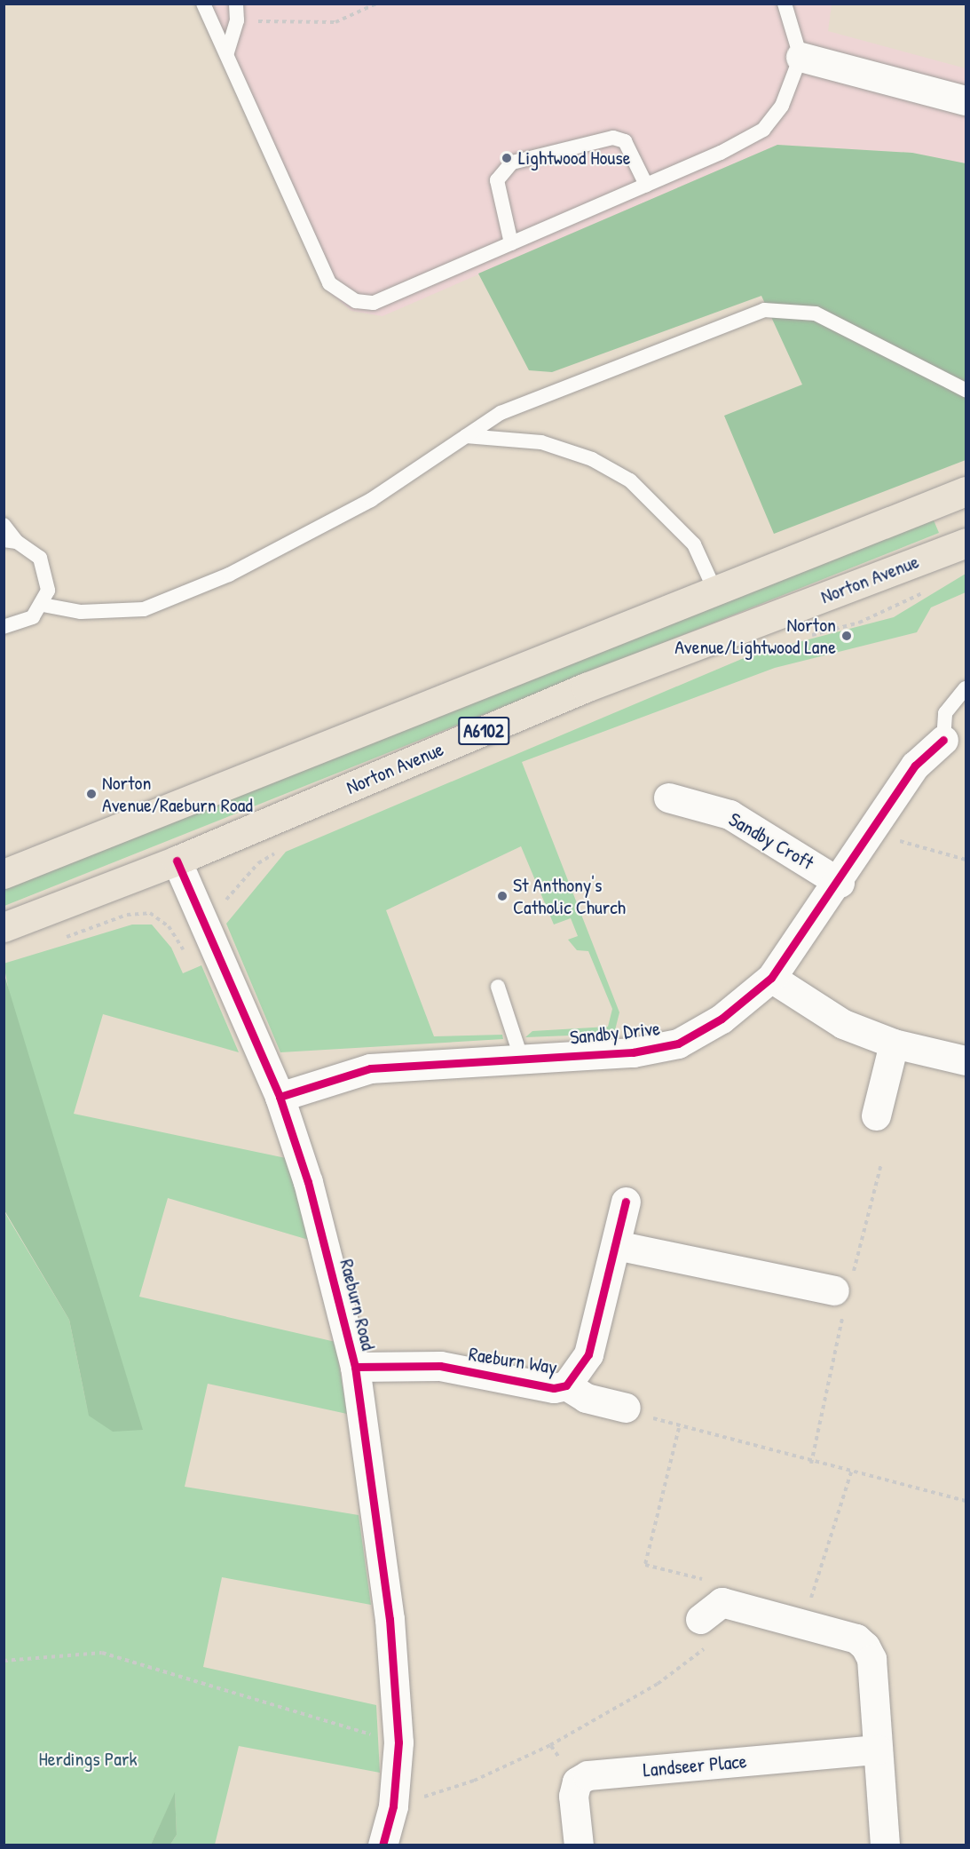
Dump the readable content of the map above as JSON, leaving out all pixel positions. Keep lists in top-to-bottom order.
{
  "streets": {
    "highway": ["Norton Avenue", "A6102"],
    "street": [
      "Sandby Croft",
      "Sandby Drive",
      "Raeburn Road",
      "Raeburn Way",
      "Landseer Place"
    ]
  },
  "crossings": [
    ["Norton Avenue", "Raeburn Road"],
    ["Sandby Croft", "Sandby Drive"],
    ["Sandby Drive", "Raeburn Road"],
    ["Raeburn Road", "Raeburn Way"]
  ],
  "parks": ["Herdings Park"],
  "places": [
    "Lightwood House",
    "Norton Avenue/Lightwood Lane",
    "Norton Avenue/Raeburn Road",
    "St Anthony's Catholic Church"
  ]
}
